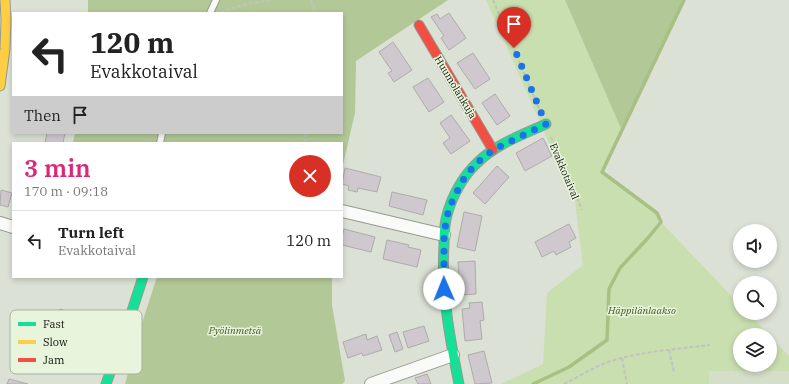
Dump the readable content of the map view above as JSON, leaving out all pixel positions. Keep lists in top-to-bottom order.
{
  "streets": {
    "street": ["Huumolankuja"],
    "path": ["Evakkotaival"]
  },
  "parks": ["Häppilänlaakso", "Pyölinmetsä"],
  "legend": ["Fast", "Slow", "Jam"],
  "page": {
    "turn": ["120 m", "Evakkotaival"],
    "then": "Then",
    "heading": ["3 min", "170 m · 09:18"],
    "list": [
      {
        "name": "Turn left",
        "note": "Evakkotaival",
        "value": "120 m"
      }
    ]
  }
}
